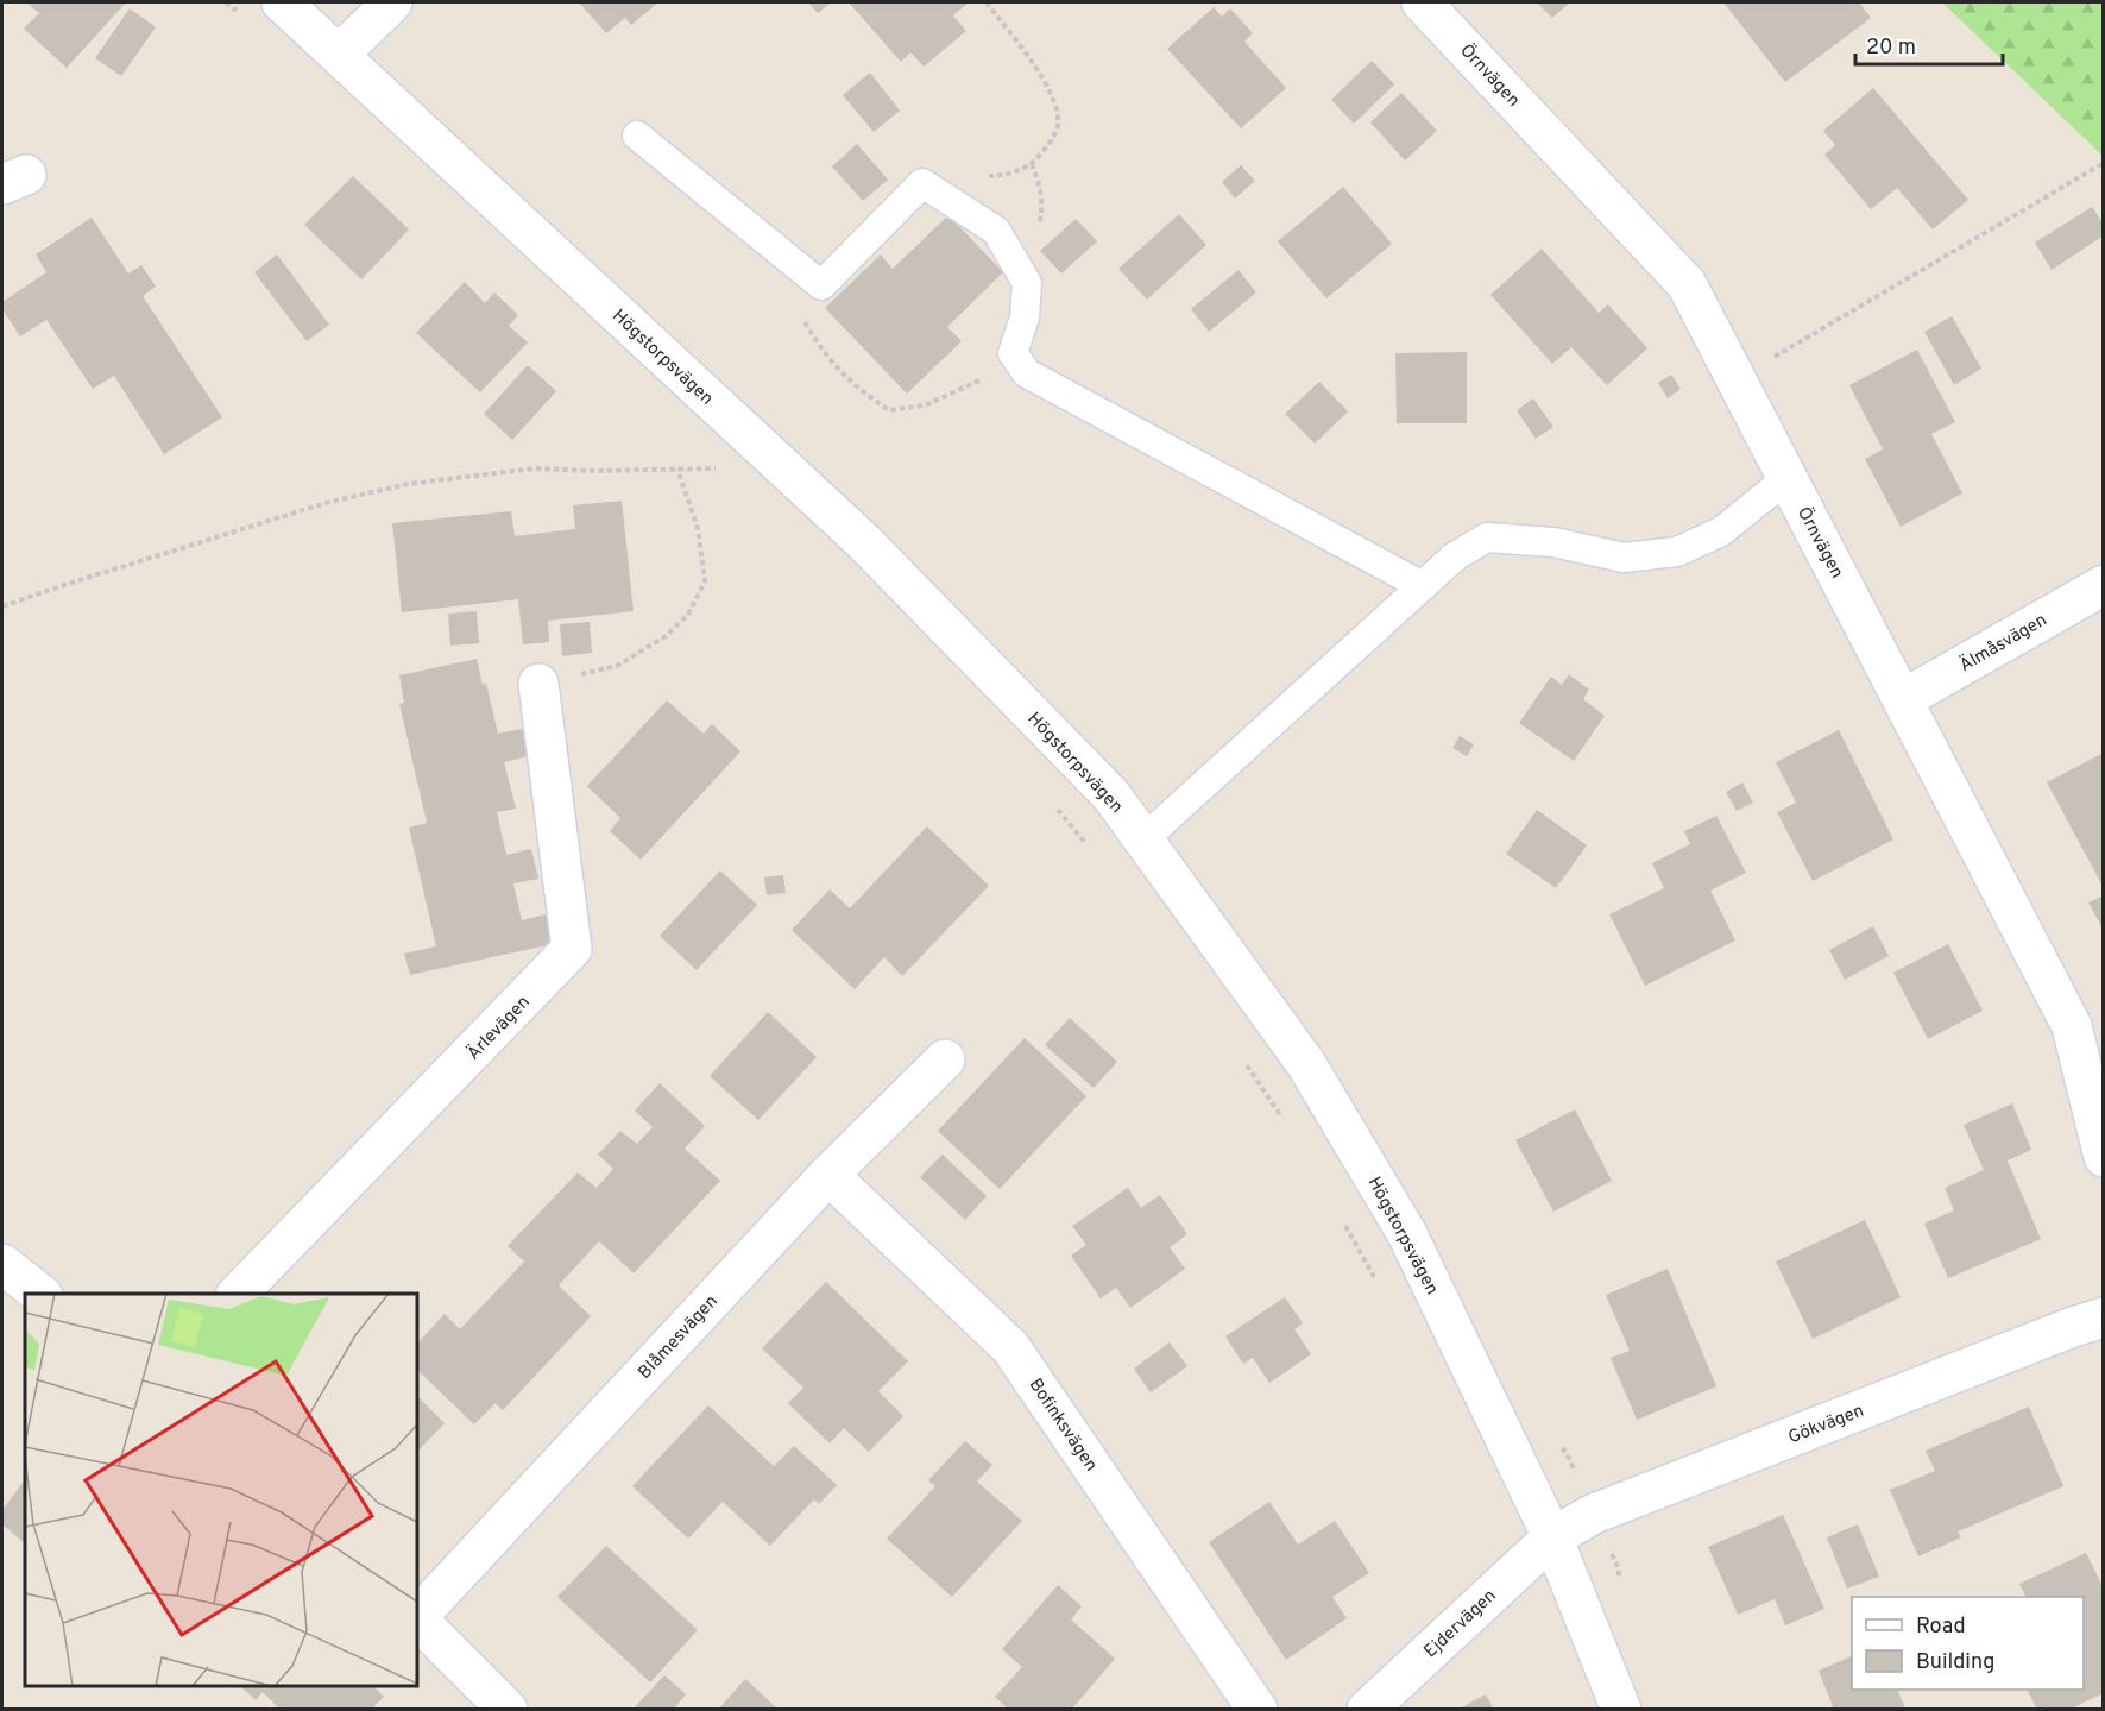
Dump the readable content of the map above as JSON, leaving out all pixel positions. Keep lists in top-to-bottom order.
{
  "streets": {
    "street": [
      "Örnvägen",
      "Högstorpsvägen",
      "Älmåsvägen",
      "Ärlevägen",
      "Blåmesvägen",
      "Gökvägen",
      "Bofinksvägen",
      "Ejdervägen"
    ]
  },
  "crossings": [
    ["Örnvägen", "Älmåsvägen"],
    ["Högstorpsvägen", "Gökvägen"],
    ["Högstorpsvägen", "Ejdervägen"],
    ["Blåmesvägen", "Bofinksvägen"],
    ["Gökvägen", "Ejdervägen"]
  ],
  "legend": ["Road", "Building"],
  "scale_bar": "20 m"
}
